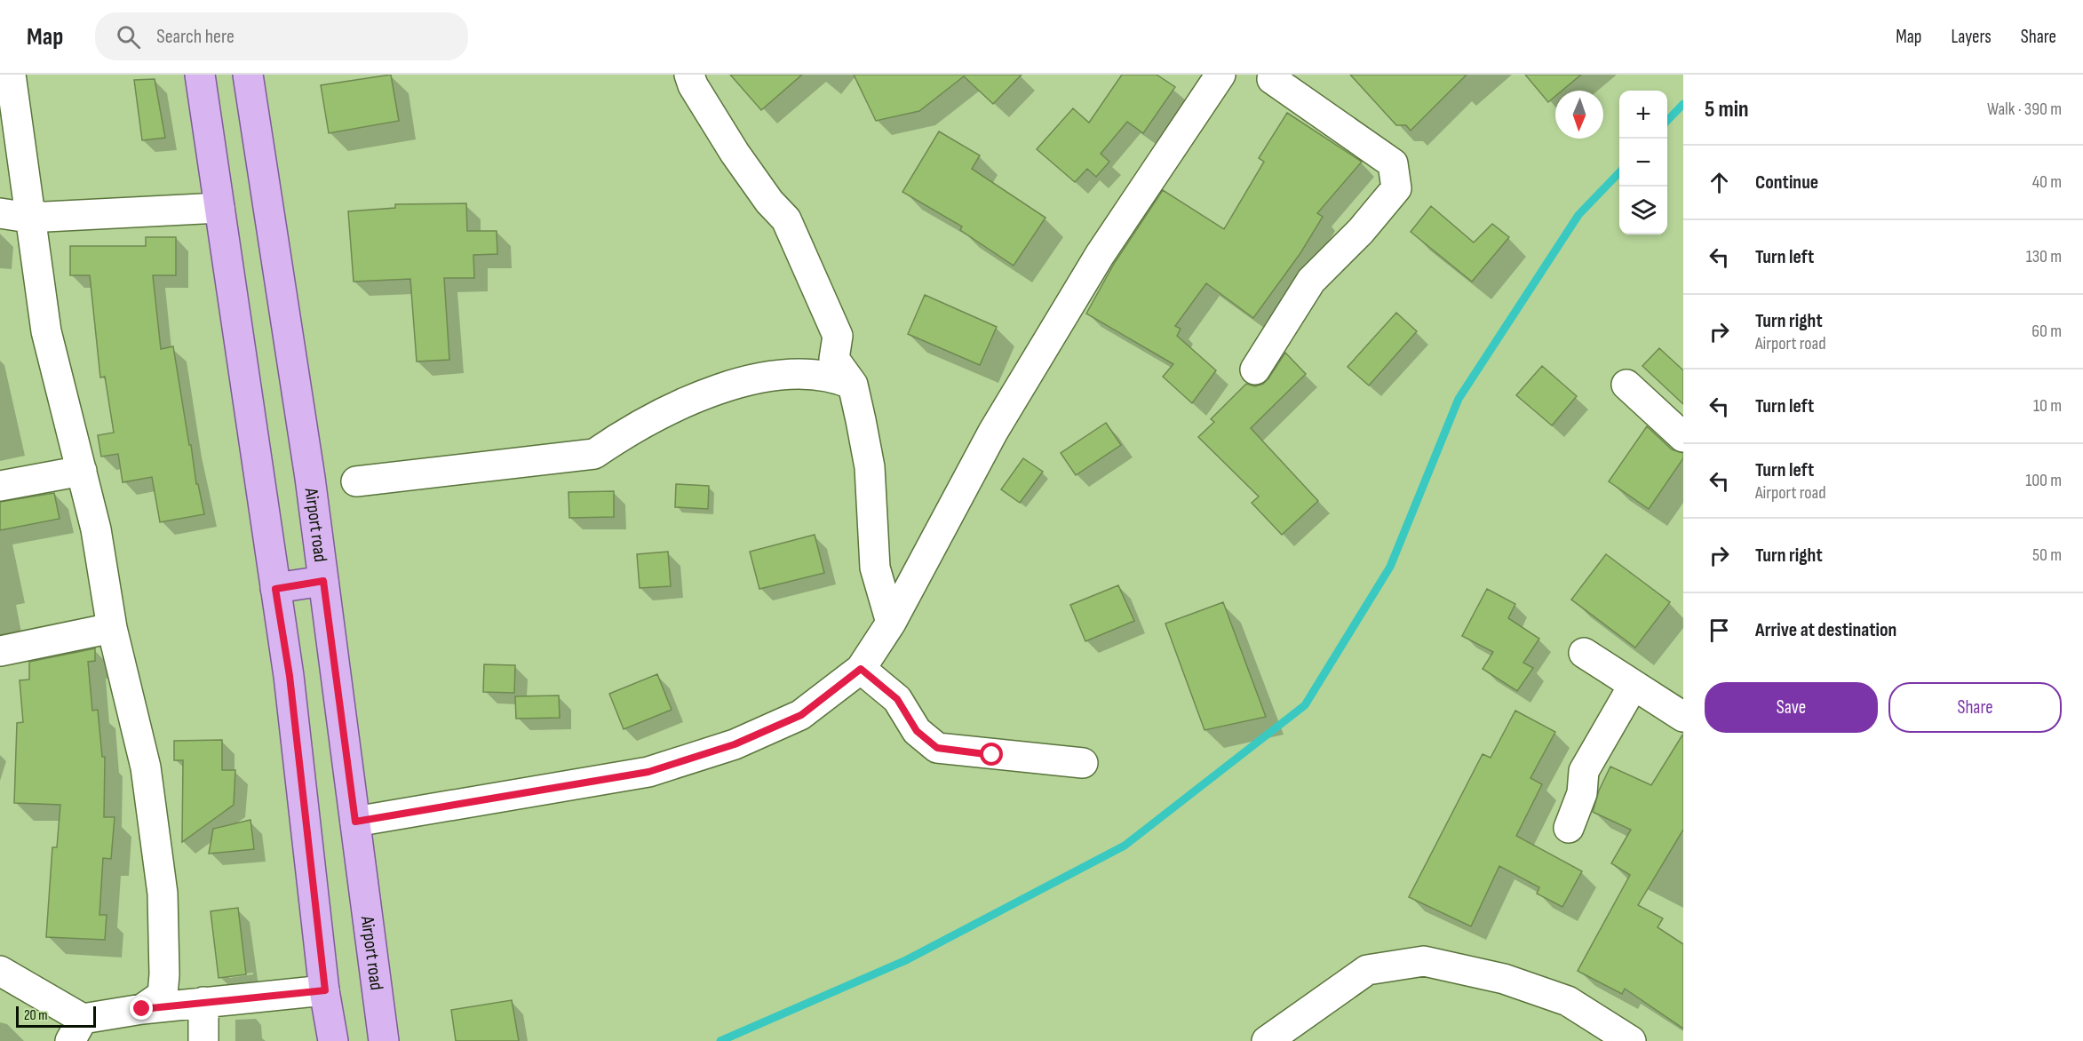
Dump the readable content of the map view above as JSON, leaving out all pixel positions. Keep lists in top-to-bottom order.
{
  "streets": {
    "main road": ["Airport road"]
  },
  "scale_bar": "20 m",
  "north": "bottom",
  "page": {
    "header": "Map",
    "search": "Search here",
    "nav": ["Map", "Layers", "Share"],
    "heading": ["5 min", "Walk · 390 m"],
    "map_buttons": ["+", "−"],
    "list": [
      ["Continue", "40 m"],
      ["Turn left", "130 m"],
      ["Turn right", "Airport road", "60 m"],
      ["Turn left", "10 m"],
      ["Turn left", "Airport road", "100 m"],
      ["Turn right", "50 m"],
      "Arrive at destination"
    ],
    "buttons": ["Save", "Share"],
    "scale": "20 m"
  }
}
